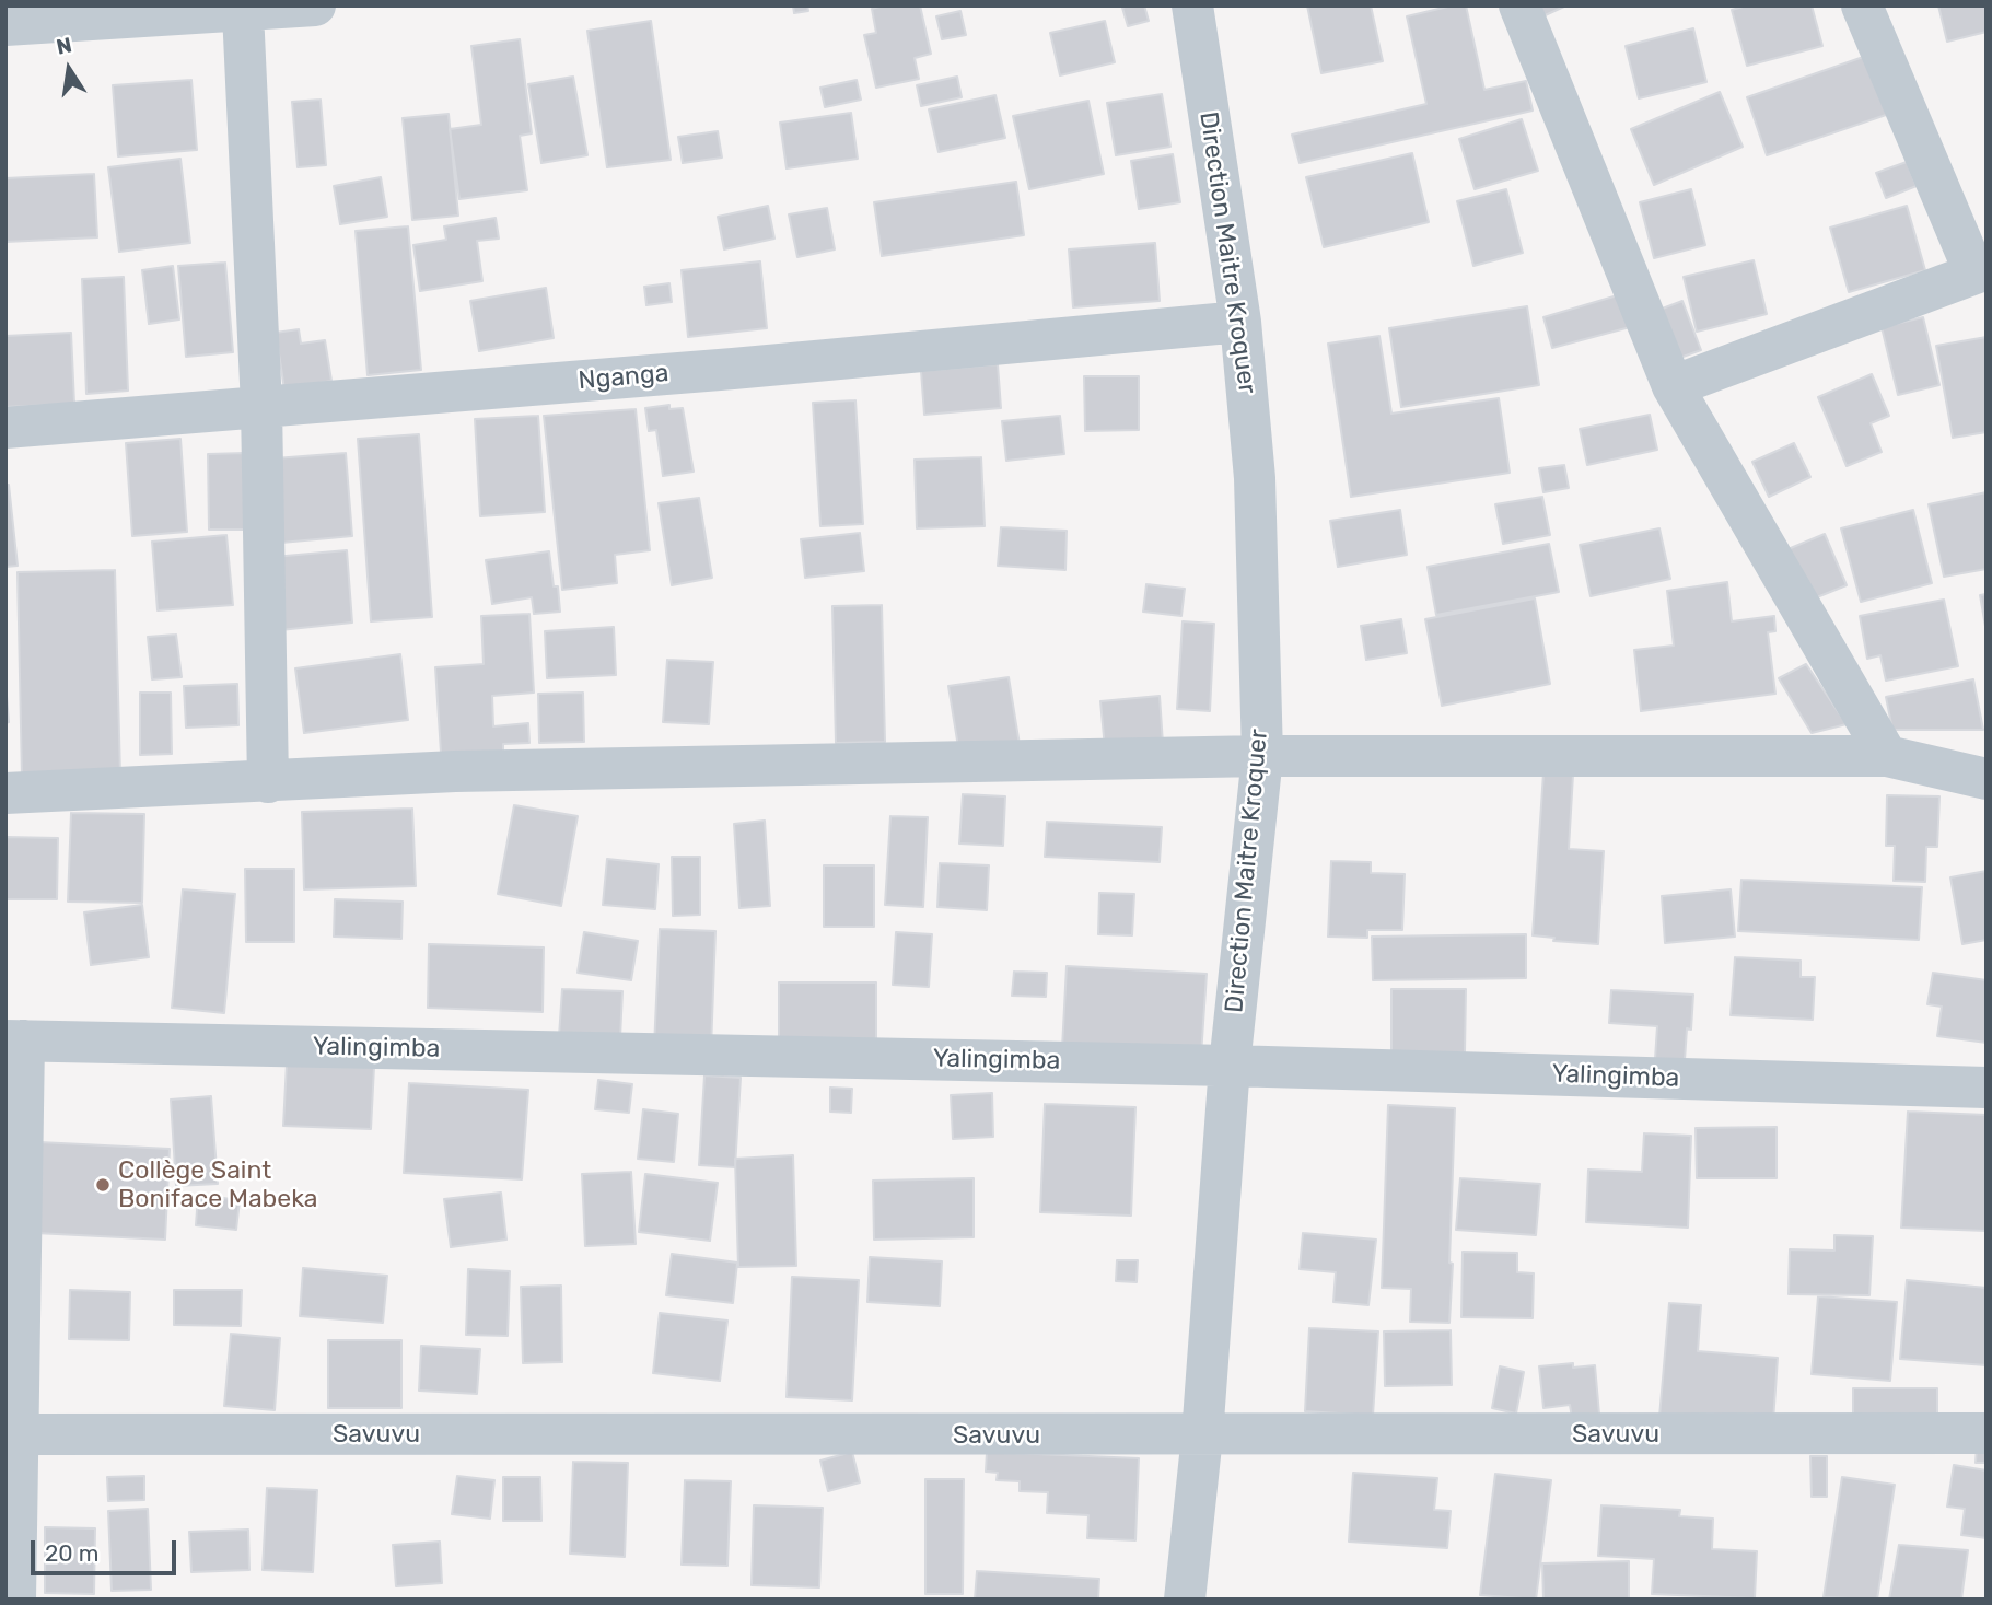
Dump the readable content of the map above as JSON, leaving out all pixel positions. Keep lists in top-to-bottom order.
{
  "streets": {
    "street": [
      "Direction Maitre Kroquer",
      "Nganga",
      "Yalingimba",
      "Savuvu"
    ]
  },
  "crossings": [
    ["Direction Maitre Kroquer", "Nganga"],
    ["Direction Maitre Kroquer", "Yalingimba"],
    ["Direction Maitre Kroquer", "Savuvu"]
  ],
  "places": ["Collège Saint Boniface Mabeka"],
  "scale_bar": "20 m",
  "north": "top"
}
